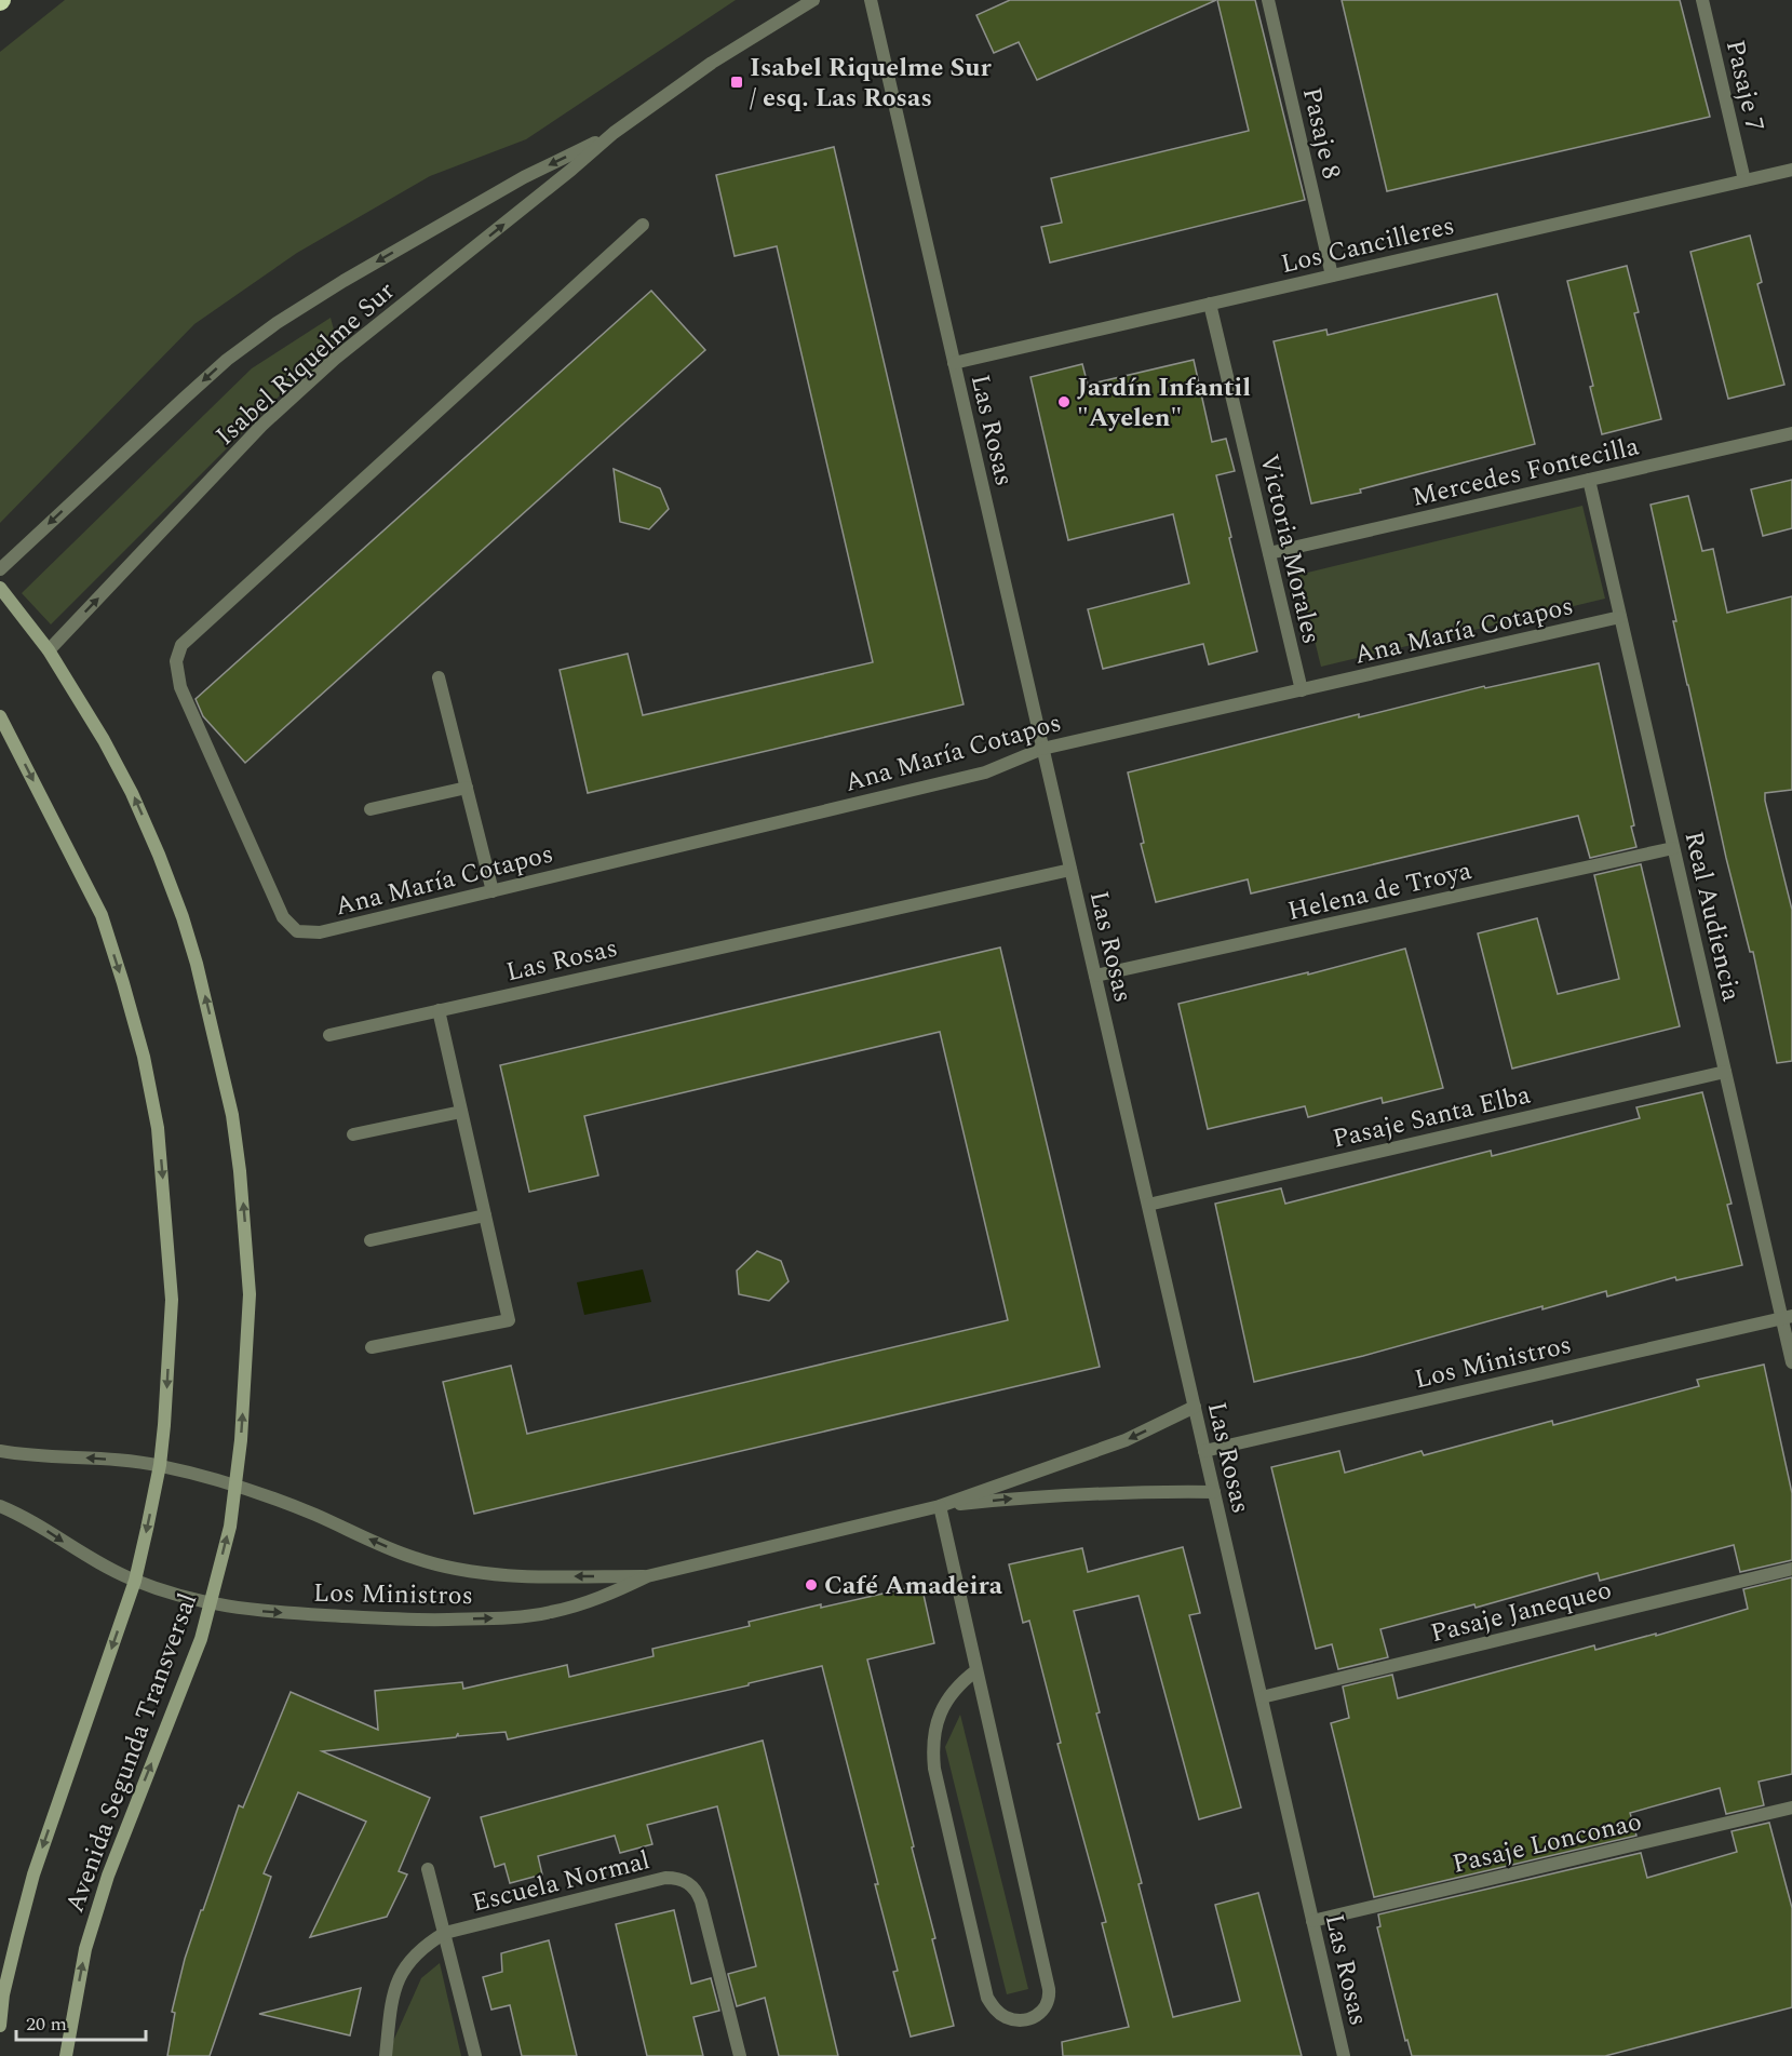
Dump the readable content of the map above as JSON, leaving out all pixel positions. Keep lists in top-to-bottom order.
{
  "streets": {
    "main road": ["Avenida Segunda Transversal"],
    "street": [
      "Pasaje 7",
      "Pasaje 8",
      "Los Cancilleres",
      "Isabel Riquelme Sur",
      "Las Rosas",
      "Mercedes Fontecilla",
      "Victoria Morales",
      "Ana María Cotapos",
      "Helena de Troya",
      "Real Audiencia",
      "Pasaje Santa Elba",
      "Los Ministros",
      "Pasaje Janequeo",
      "Pasaje Lonconao",
      "Escuela Normal"
    ]
  },
  "crossings": [
    ["Pasaje 7", "Los Cancilleres"],
    ["Pasaje 8", "Los Cancilleres"],
    ["Los Cancilleres", "Las Rosas"],
    ["Los Cancilleres", "Victoria Morales"],
    ["Isabel Riquelme Sur", "Avenida Segunda Transversal"],
    ["Las Rosas", "Ana María Cotapos"],
    ["Las Rosas", "Helena de Troya"],
    ["Las Rosas", "Pasaje Santa Elba"],
    ["Las Rosas", "Los Ministros"],
    ["Las Rosas", "Pasaje Janequeo"],
    ["Las Rosas", "Pasaje Lonconao"],
    ["Mercedes Fontecilla", "Victoria Morales"],
    ["Mercedes Fontecilla", "Real Audiencia"],
    ["Victoria Morales", "Ana María Cotapos"],
    ["Ana María Cotapos", "Real Audiencia"],
    ["Helena de Troya", "Real Audiencia"],
    ["Real Audiencia", "Pasaje Santa Elba"],
    ["Real Audiencia", "Los Ministros"],
    ["Los Ministros", "Avenida Segunda Transversal"]
  ],
  "places": {
    "transit": ["Isabel Riquelme Sur / esq. Las Rosas"],
    "other": ["Jardín Infantil \"Ayelen\"", "Café Amadeira"]
  },
  "scale_bar": "20 m"
}
